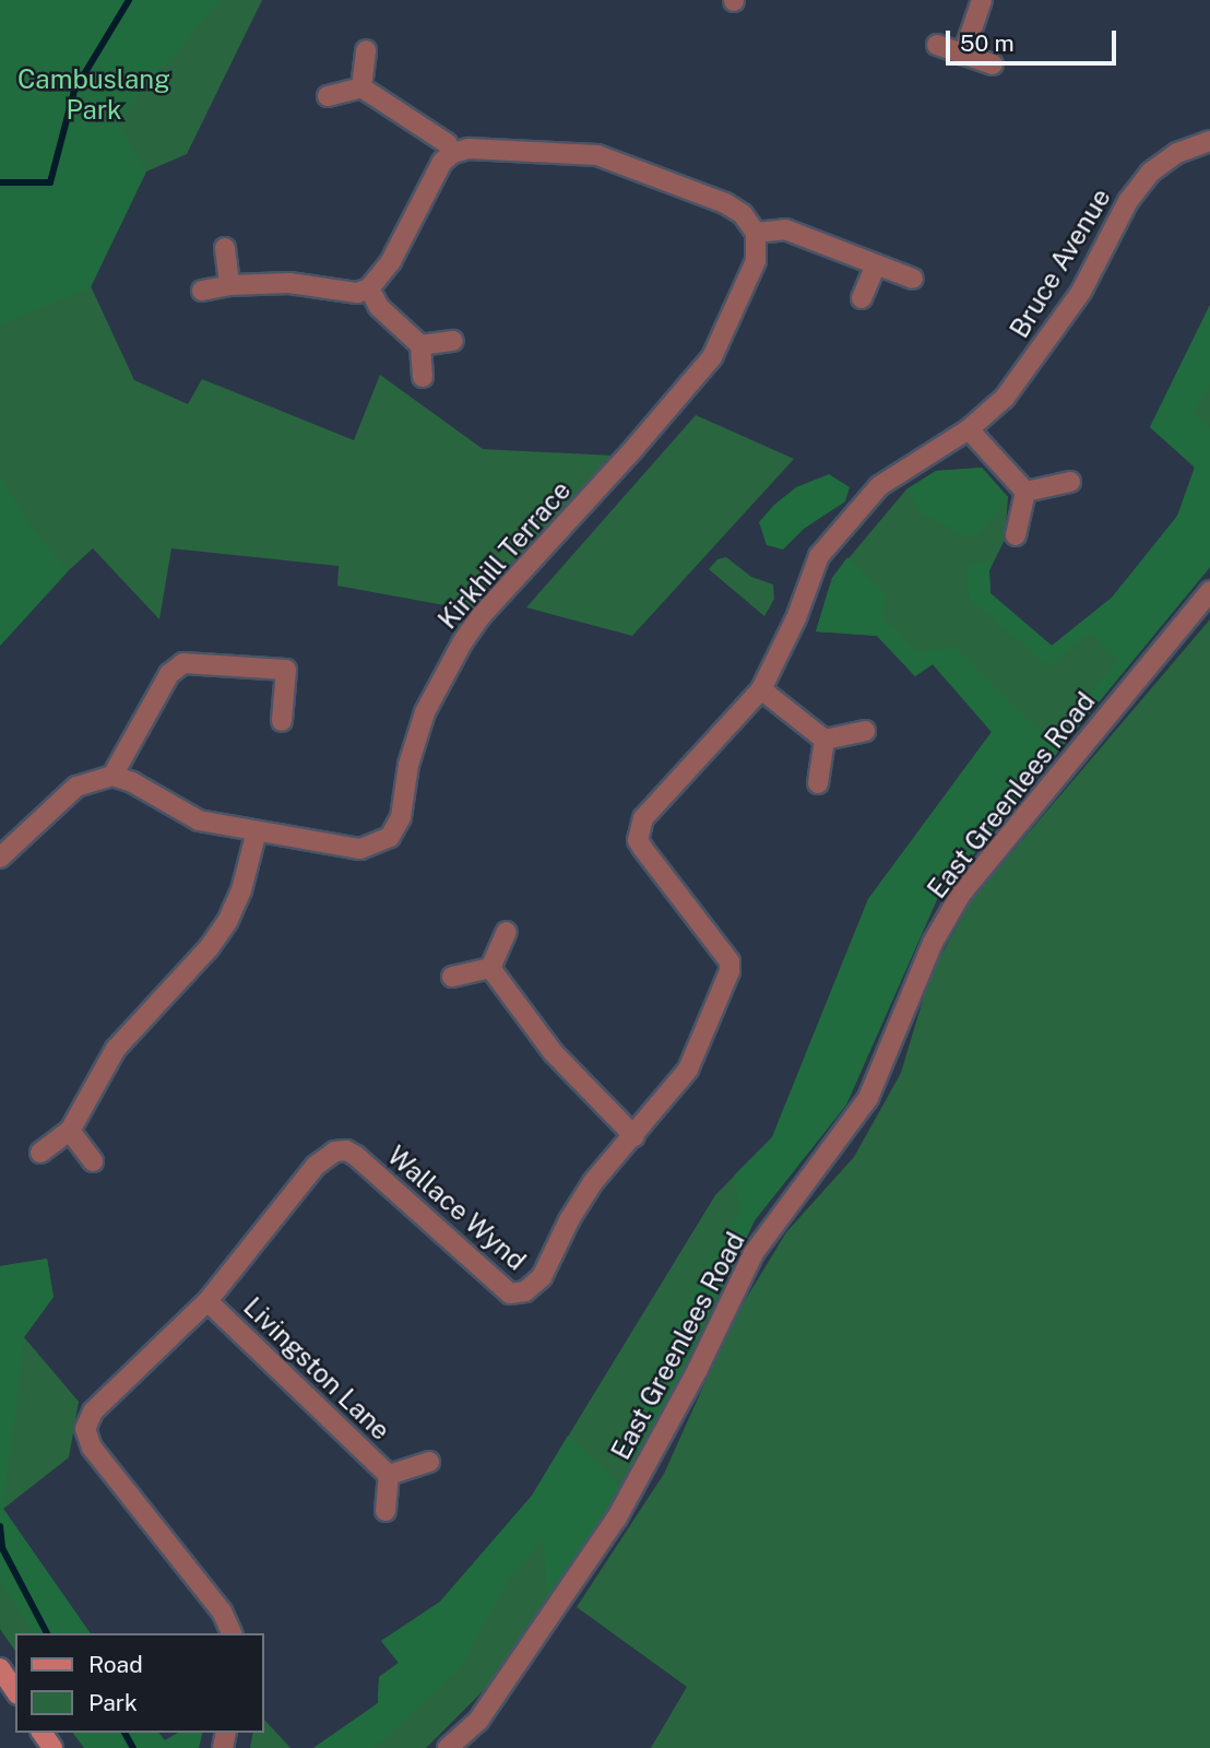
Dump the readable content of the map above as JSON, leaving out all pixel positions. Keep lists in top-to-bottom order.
{
  "streets": {
    "street": [
      "Bruce Avenue",
      "Kirkhill Terrace",
      "East Greenlees Road",
      "Wallace Wynd",
      "Livingston Lane"
    ]
  },
  "crossings": [
    ["Bruce Avenue", "Wallace Wynd"],
    ["Wallace Wynd", "Livingston Lane"]
  ],
  "parks": ["Cambuslang Park"],
  "legend": ["Road", "Park"],
  "scale_bar": "50 m"
}
